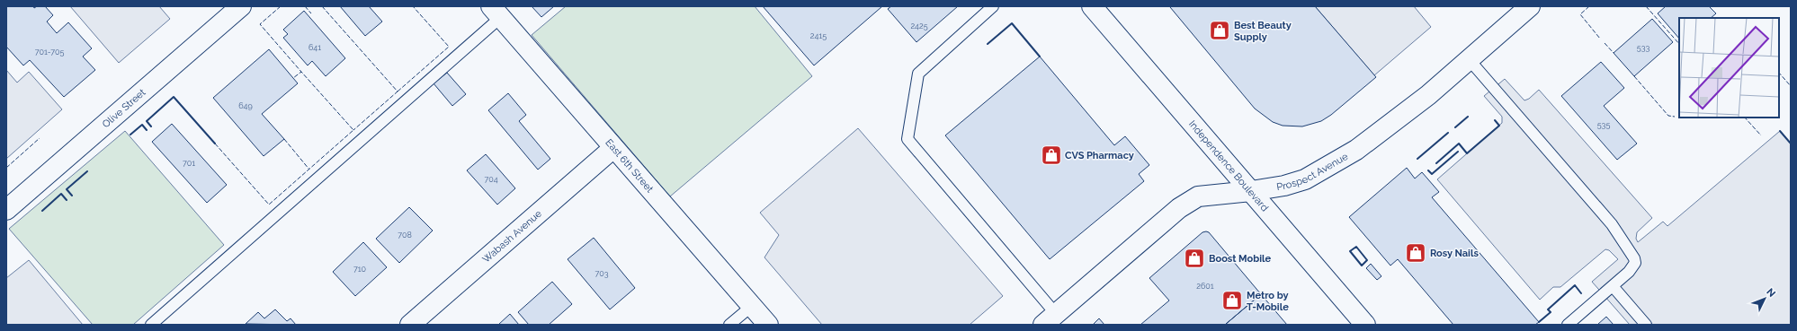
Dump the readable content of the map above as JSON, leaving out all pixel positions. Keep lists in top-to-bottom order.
{
  "streets": {
    "street": [
      "Olive Street",
      "East 6th Street",
      "Independence Boulevard",
      "Prospect Avenue",
      "Wabash Avenue"
    ]
  },
  "crossings": [
    ["East 6th Street", "Wabash Avenue"],
    ["Independence Boulevard", "Prospect Avenue"]
  ],
  "places": {
    "shop": [
      "Best Beauty Supply",
      "CVS Pharmacy",
      "Rosy Nails",
      "Boost Mobile",
      "Metro by T-Mobile"
    ]
  },
  "house_numbers": [
    "2425",
    "2415",
    "641",
    "533",
    "701-705",
    "649",
    "535",
    "701",
    "704",
    "708",
    "710",
    "703",
    "2601"
  ],
  "north": "top right"
}
